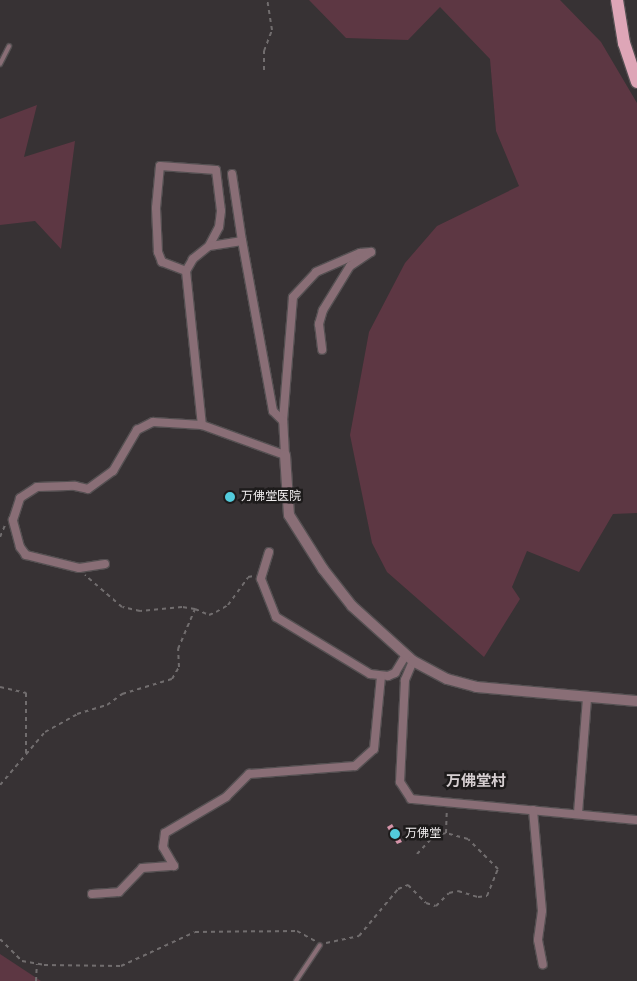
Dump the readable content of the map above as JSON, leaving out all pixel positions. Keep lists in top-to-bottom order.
{
  "districts": ["万佛堂村"],
  "places": ["万佛堂医院", "万佛堂"]
}
